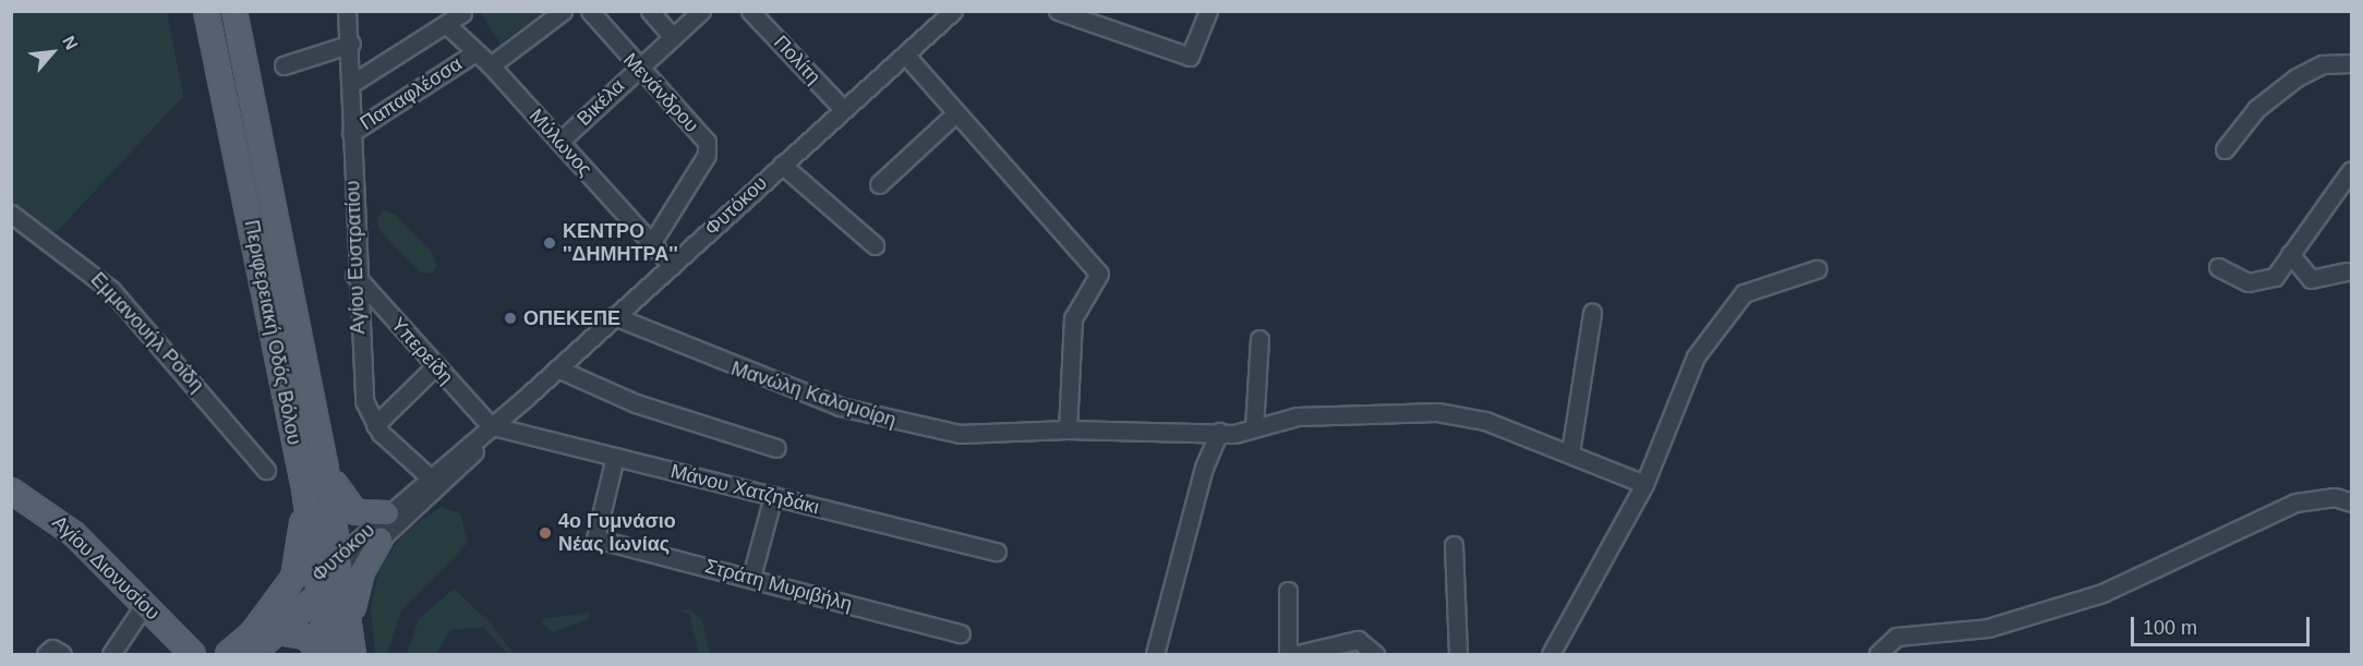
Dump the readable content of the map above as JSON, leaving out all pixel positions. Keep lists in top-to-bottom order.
{
  "streets": {
    "main road": ["Φυτόκου", "Περιφερειακή Οδός Βόλου", "Αγίου Διονυσίου"],
    "street": [
      "Πολίτη",
      "Μενάνδρου",
      "Παπαφλέσσα",
      "Βικέλα",
      "Μύλωνος",
      "Αγίου Ευστρατίου",
      "Εμμανουήλ Ροΐδη",
      "Υπερείδη",
      "Μανώλη Καλομοίρη",
      "Μάνου Χατζηδάκι",
      "Στράτη Μυριβήλη"
    ]
  },
  "crossings": [
    ["Πολίτη", "Φυτόκου"],
    ["Μενάνδρου", "Βικέλα"],
    ["Μενάνδρου", "Μύλωνος"],
    ["Παπαφλέσσα", "Μύλωνος"],
    ["Παπαφλέσσα", "Αγίου Ευστρατίου"],
    ["Βικέλα", "Μύλωνος"],
    ["Μύλωνος", "Φυτόκου"],
    ["Φυτόκου", "Αγίου Ευστρατίου"],
    ["Φυτόκου", "Περιφερειακή Οδός Βόλου"],
    ["Φυτόκου", "Υπερείδη"],
    ["Φυτόκου", "Μανώλη Καλομοίρη"],
    ["Φυτόκου", "Μάνου Χατζηδάκι"],
    ["Αγίου Ευστρατίου", "Υπερείδη"],
    ["Υπερείδη", "Μάνου Χατζηδάκι"],
    ["Μάνου Χατζηδάκι", "Στράτη Μυριβήλη"]
  ],
  "places": ["ΚΕΝΤΡΟ ''ΔΗΜΗΤΡΑ''", "ΟΠΕΚΕΠΕ", "4ο Γυμνάσιο Νέας Ιωνίας"],
  "scale_bar": "100 m",
  "north": "top right"
}
